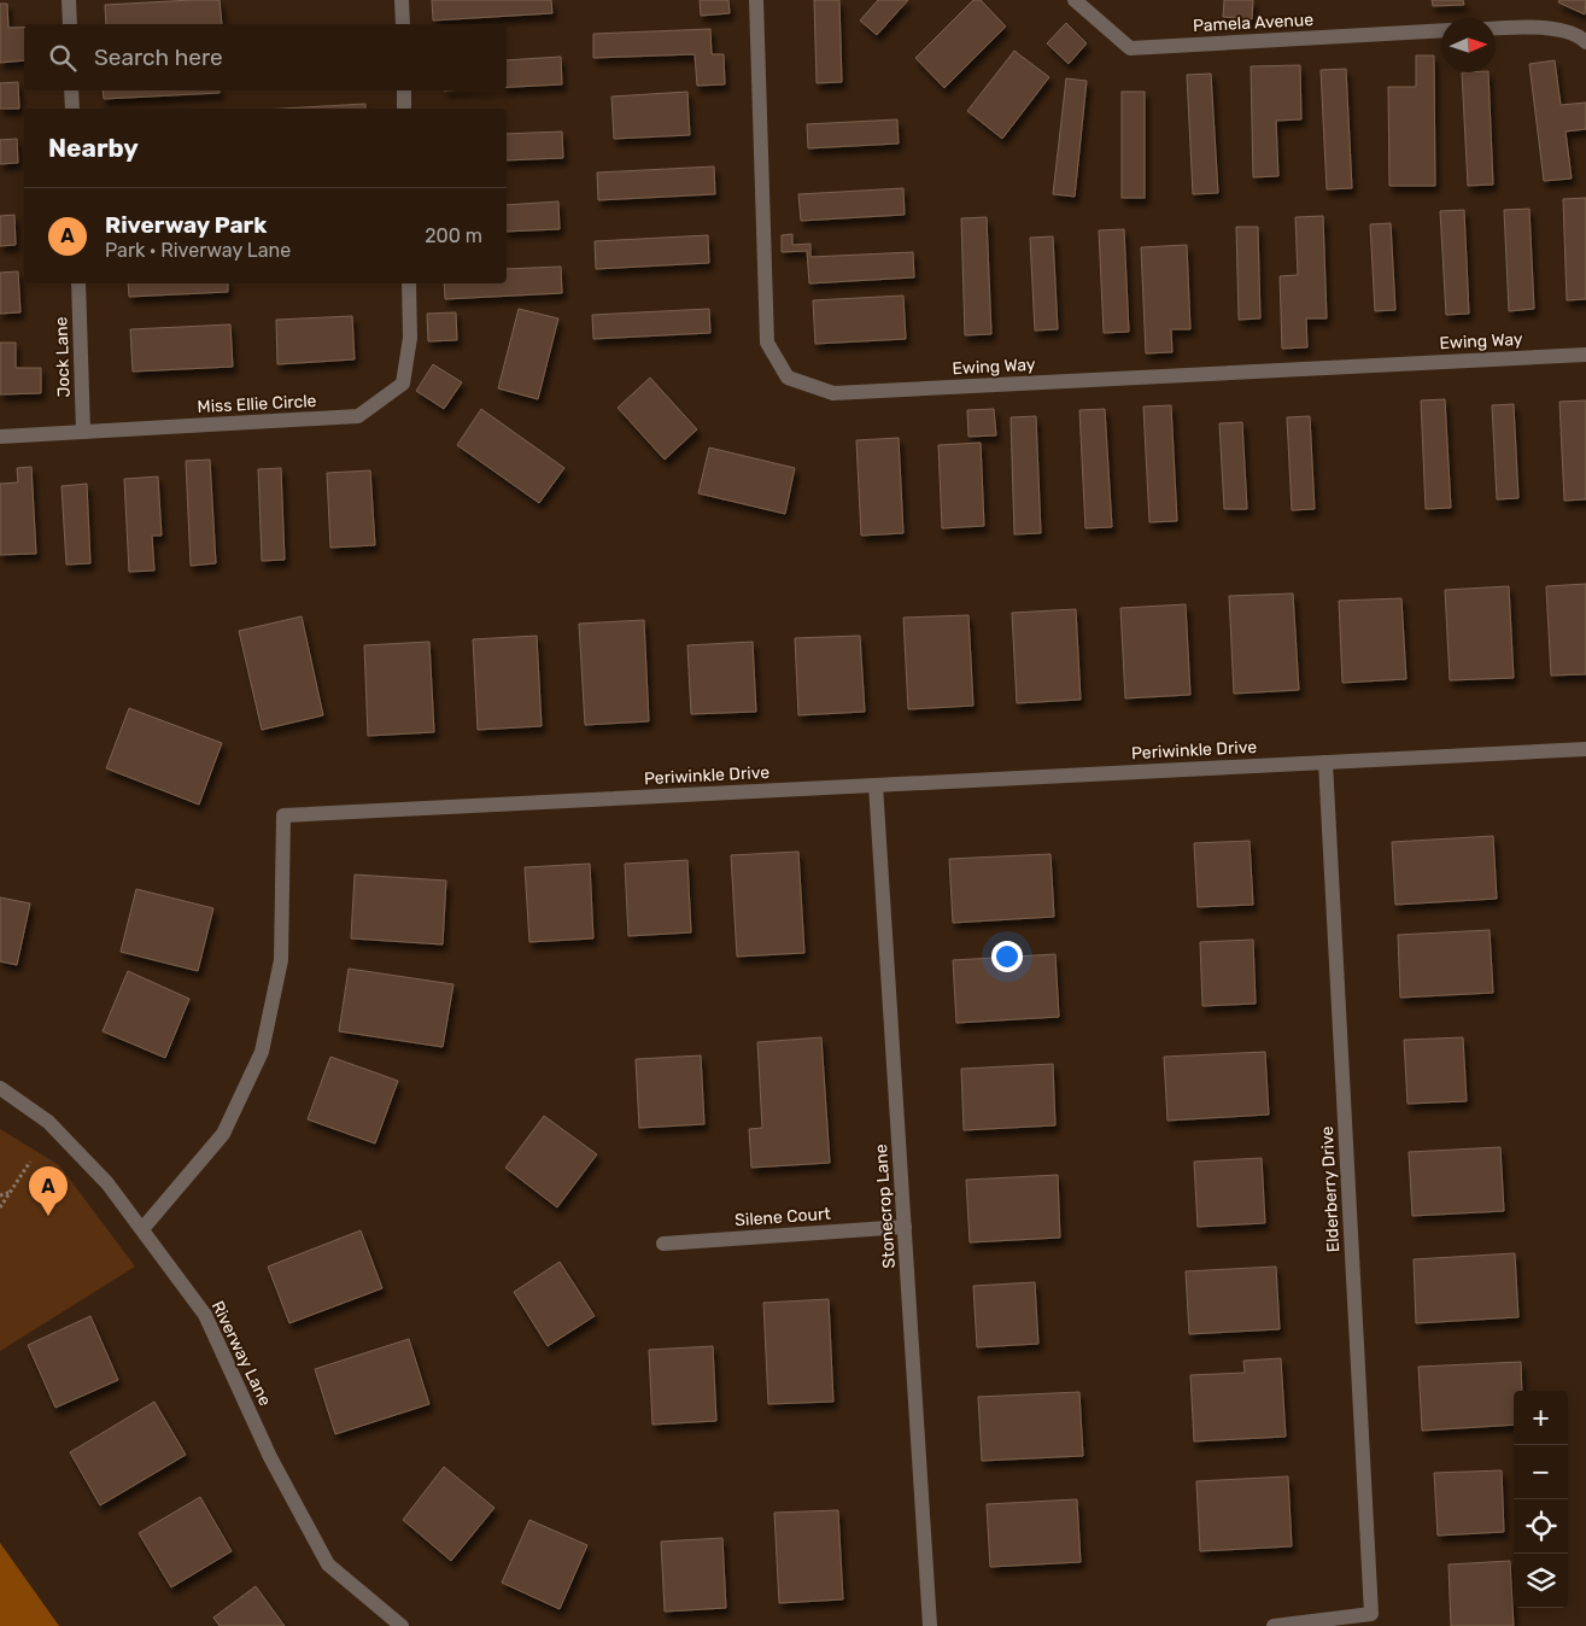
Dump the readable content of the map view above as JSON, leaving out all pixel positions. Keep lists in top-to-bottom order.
{
  "streets": {
    "street": [
      "Pamela Avenue",
      "Ewing Way",
      "Jock Lane",
      "Miss Ellie Circle",
      "Periwinkle Drive",
      "Elderberry Drive",
      "Stonecrop Lane",
      "Silene Court",
      "Riverway Lane"
    ]
  },
  "crossings": [
    ["Jock Lane", "Miss Ellie Circle"],
    ["Periwinkle Drive", "Elderberry Drive"],
    ["Periwinkle Drive", "Stonecrop Lane"],
    ["Periwinkle Drive", "Riverway Lane"],
    ["Stonecrop Lane", "Silene Court"]
  ],
  "north": "right",
  "page": {
    "search": "Search here",
    "heading": "Nearby",
    "list": [
      {
        "mark": "A",
        "name": "Riverway Park",
        "note": "Park · Riverway Lane",
        "value": "200 m"
      }
    ],
    "pins": "A",
    "map_buttons": ["+", "−"]
  }
}
